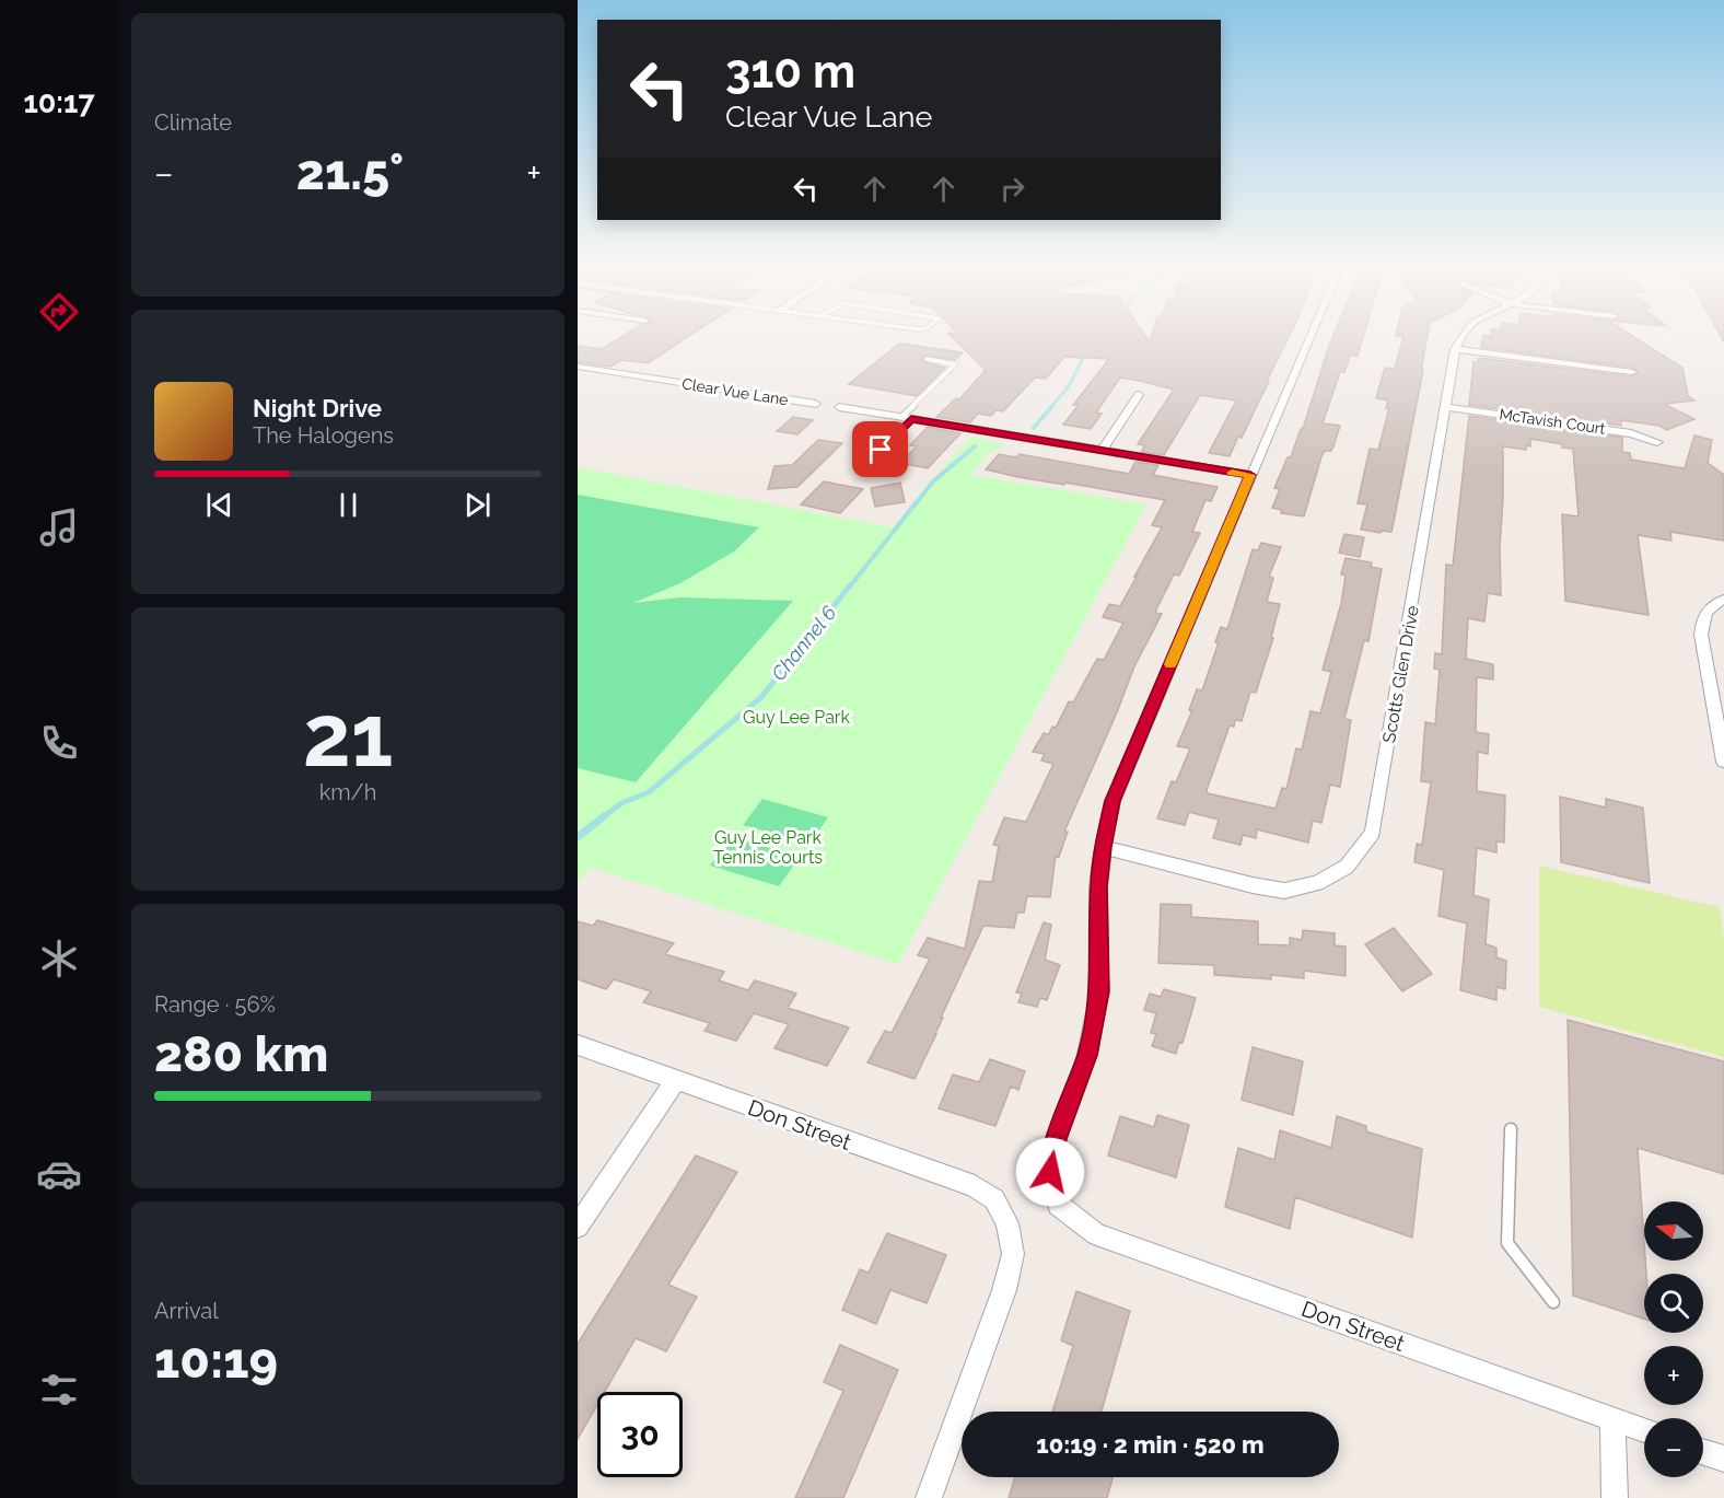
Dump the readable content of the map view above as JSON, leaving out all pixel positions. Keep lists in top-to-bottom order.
{
  "streets": {
    "street": [
      "Clear Vue Lane",
      "McTavish Court",
      "Scotts Glen Drive",
      "Don Street"
    ]
  },
  "crossings": [
    ["McTavish Court", "Scotts Glen Drive"],
    ["Scotts Glen Drive", "Don Street"]
  ],
  "water": ["Channel 6"],
  "parks": ["Guy Lee Park", "Guy Lee Park Tennis Courts"],
  "north": "left",
  "page": {
    "tabs": "10:17",
    "tile": [
      "Climate",
      ["21", "km/h"],
      ["Range · 56%", "280 km"],
      ["Arrival", "10:19"]
    ],
    "turn": ["310 m", "Clear Vue Lane"],
    "heat": ["−", "21.5°", "+"],
    "song": ["Night Drive", "The Halogens"],
    "map_buttons": ["+", "−"],
    "limit": "30",
    "trip": "10:19 · 2 min · 520 m"
  }
}
